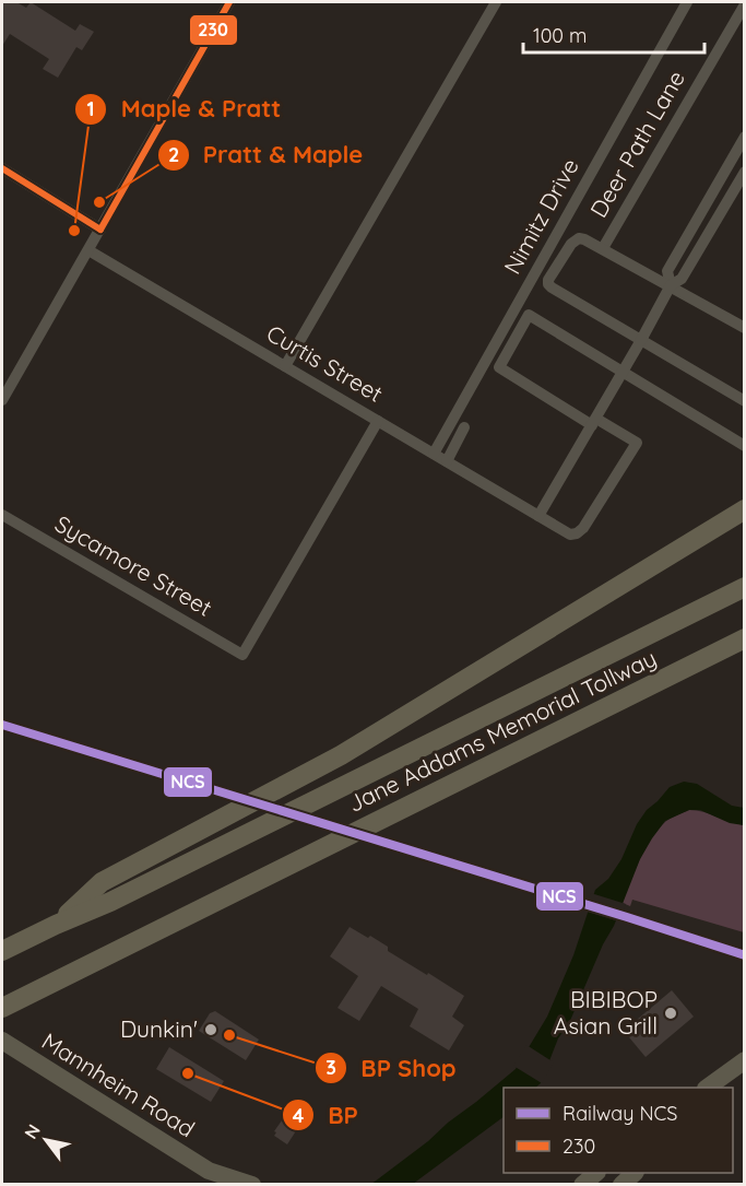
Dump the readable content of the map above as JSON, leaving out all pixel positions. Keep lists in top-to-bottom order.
{
  "streets": {
    "highway": ["Jane Addams Memorial Tollway"],
    "main road": ["Mannheim Road"],
    "street": [
      "Deer Path Lane",
      "Nimitz Drive",
      "Curtis Street",
      "Sycamore Street"
    ]
  },
  "crossings": [
    ["Nimitz Drive", "Curtis Street"],
    ["Curtis Street", "Sycamore Street"]
  ],
  "places": [
    "Pratt & Maple",
    "Maple & Pratt",
    "BIBIBOP Asian Grill",
    "Dunkin'",
    "BP Shop",
    "BP"
  ],
  "lines": ["transit line 230", "rail line NCS"],
  "legend": ["Railway NCS", "230"],
  "scale_bar": "100 m",
  "north": "top left"
}
